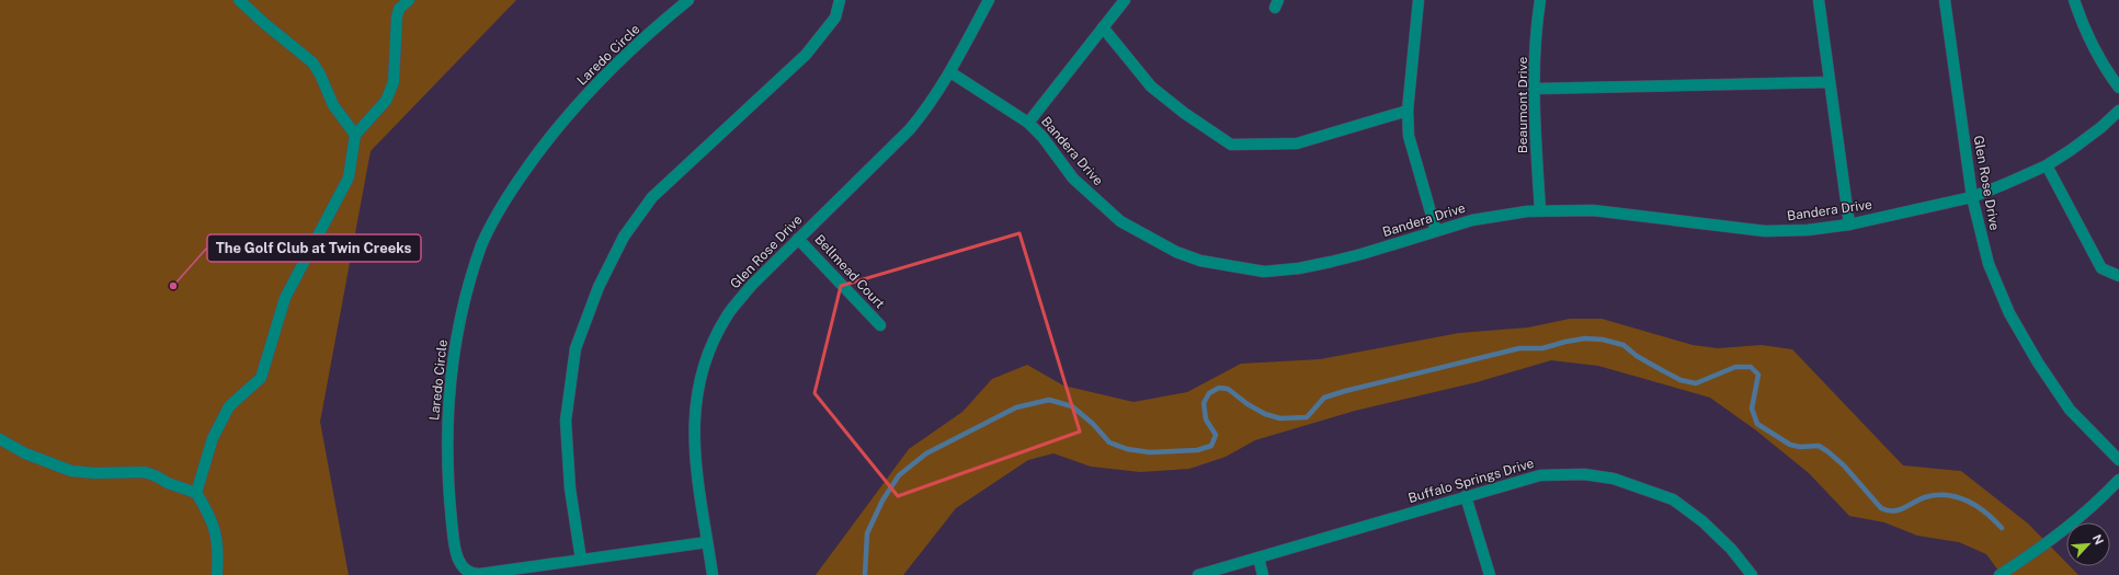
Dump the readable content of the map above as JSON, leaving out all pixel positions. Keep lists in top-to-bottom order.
{
  "streets": {
    "street": [
      "Laredo Circle",
      "Beaumont Drive",
      "Bandera Drive",
      "Glen Rose Drive",
      "Bellmead Court",
      "Buffalo Springs Drive"
    ]
  },
  "crossings": [
    ["Laredo Circle", "Glen Rose Drive"],
    ["Beaumont Drive", "Bandera Drive"],
    ["Bandera Drive", "Glen Rose Drive"],
    ["Glen Rose Drive", "Bellmead Court"]
  ],
  "places": ["The Golf Club at Twin Creeks"],
  "north": "top right"
}
